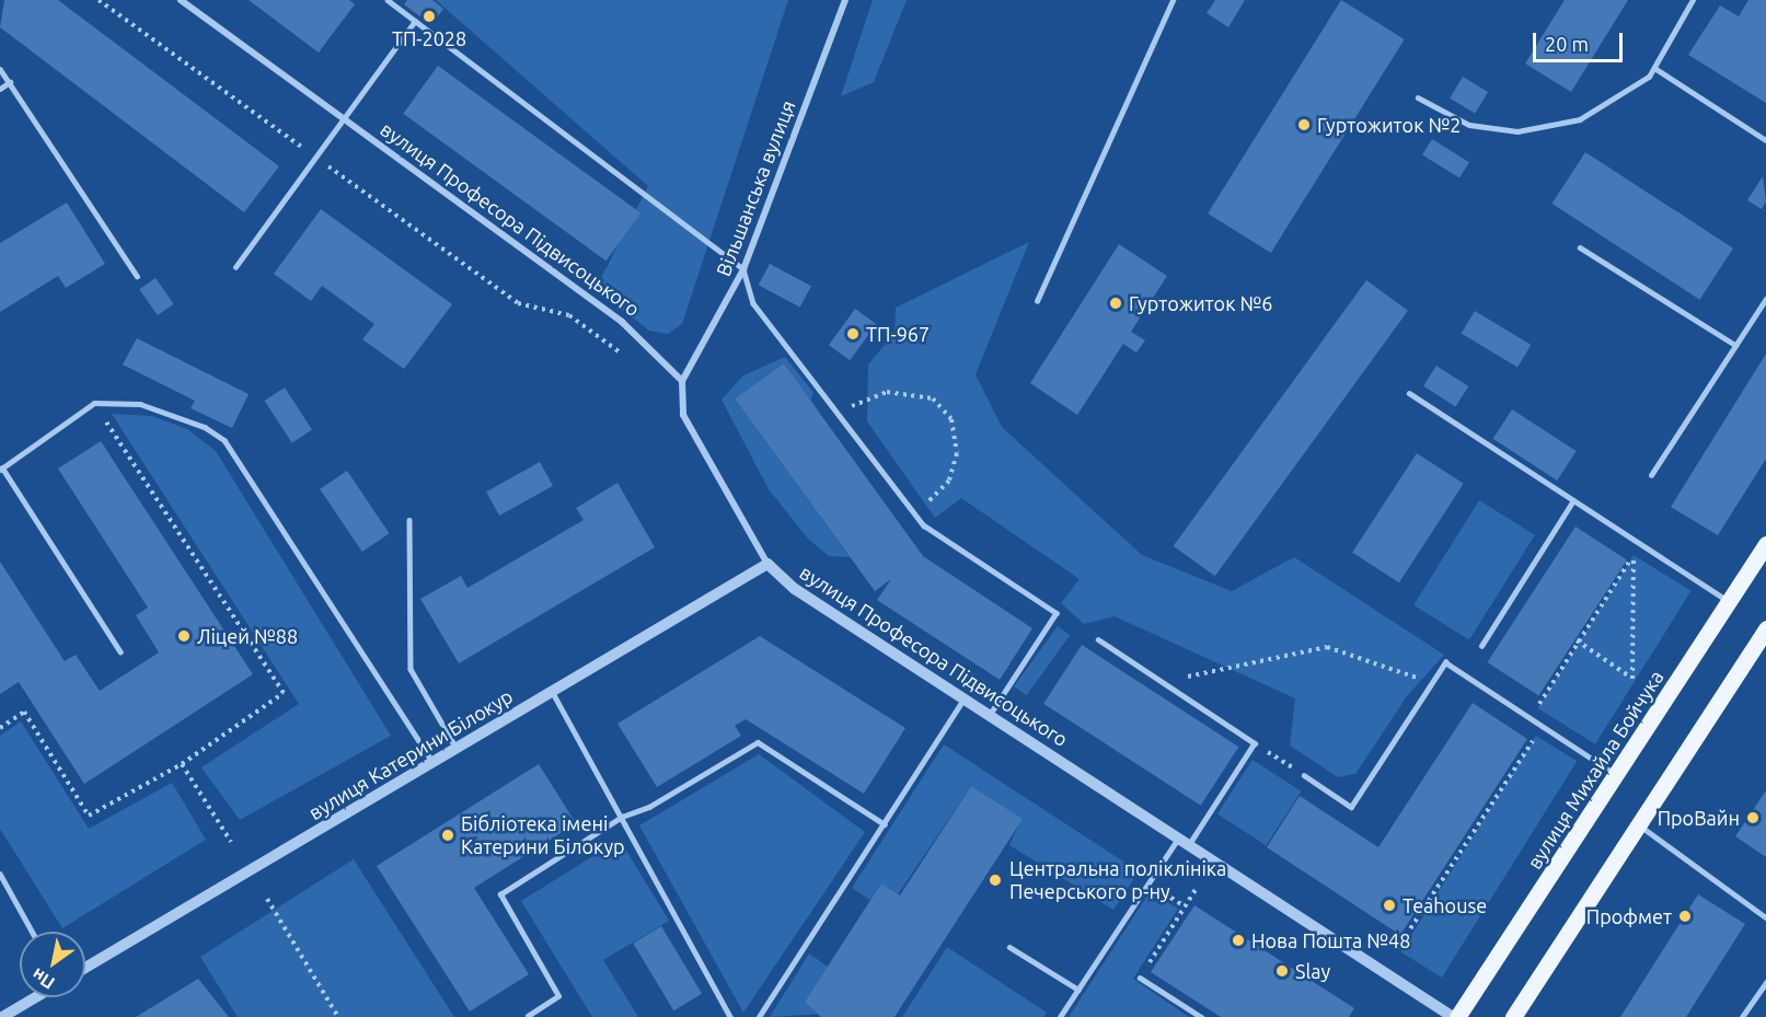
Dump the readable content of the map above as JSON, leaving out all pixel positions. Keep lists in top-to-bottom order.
{
  "streets": {
    "main road": ["вулиця Михайла Бойчука"],
    "street": ["Вільшанська вулиця", "вулиця Професора Підвисоцького", "вулиця Катерини Білокур"]
  },
  "crossings": [
    ["Вільшанська вулиця", "вулиця Професора Підвисоцького"],
    ["вулиця Професора Підвисоцького", "вулиця Катерини Білокур"]
  ],
  "places": [
    "ТП-2028",
    "Гуртожиток №2",
    "Гуртожиток №6",
    "ТП-967",
    "Ліцей №88",
    "ПроВайн",
    "Бібліотека імені Катерини Білокур",
    "Центральна поліклініка Печерського р-ну",
    "Teahouse",
    "Профмет",
    "Нова Пошта №48",
    "Slay"
  ],
  "scale_bar": "20 m",
  "north": "bottom left"
}
